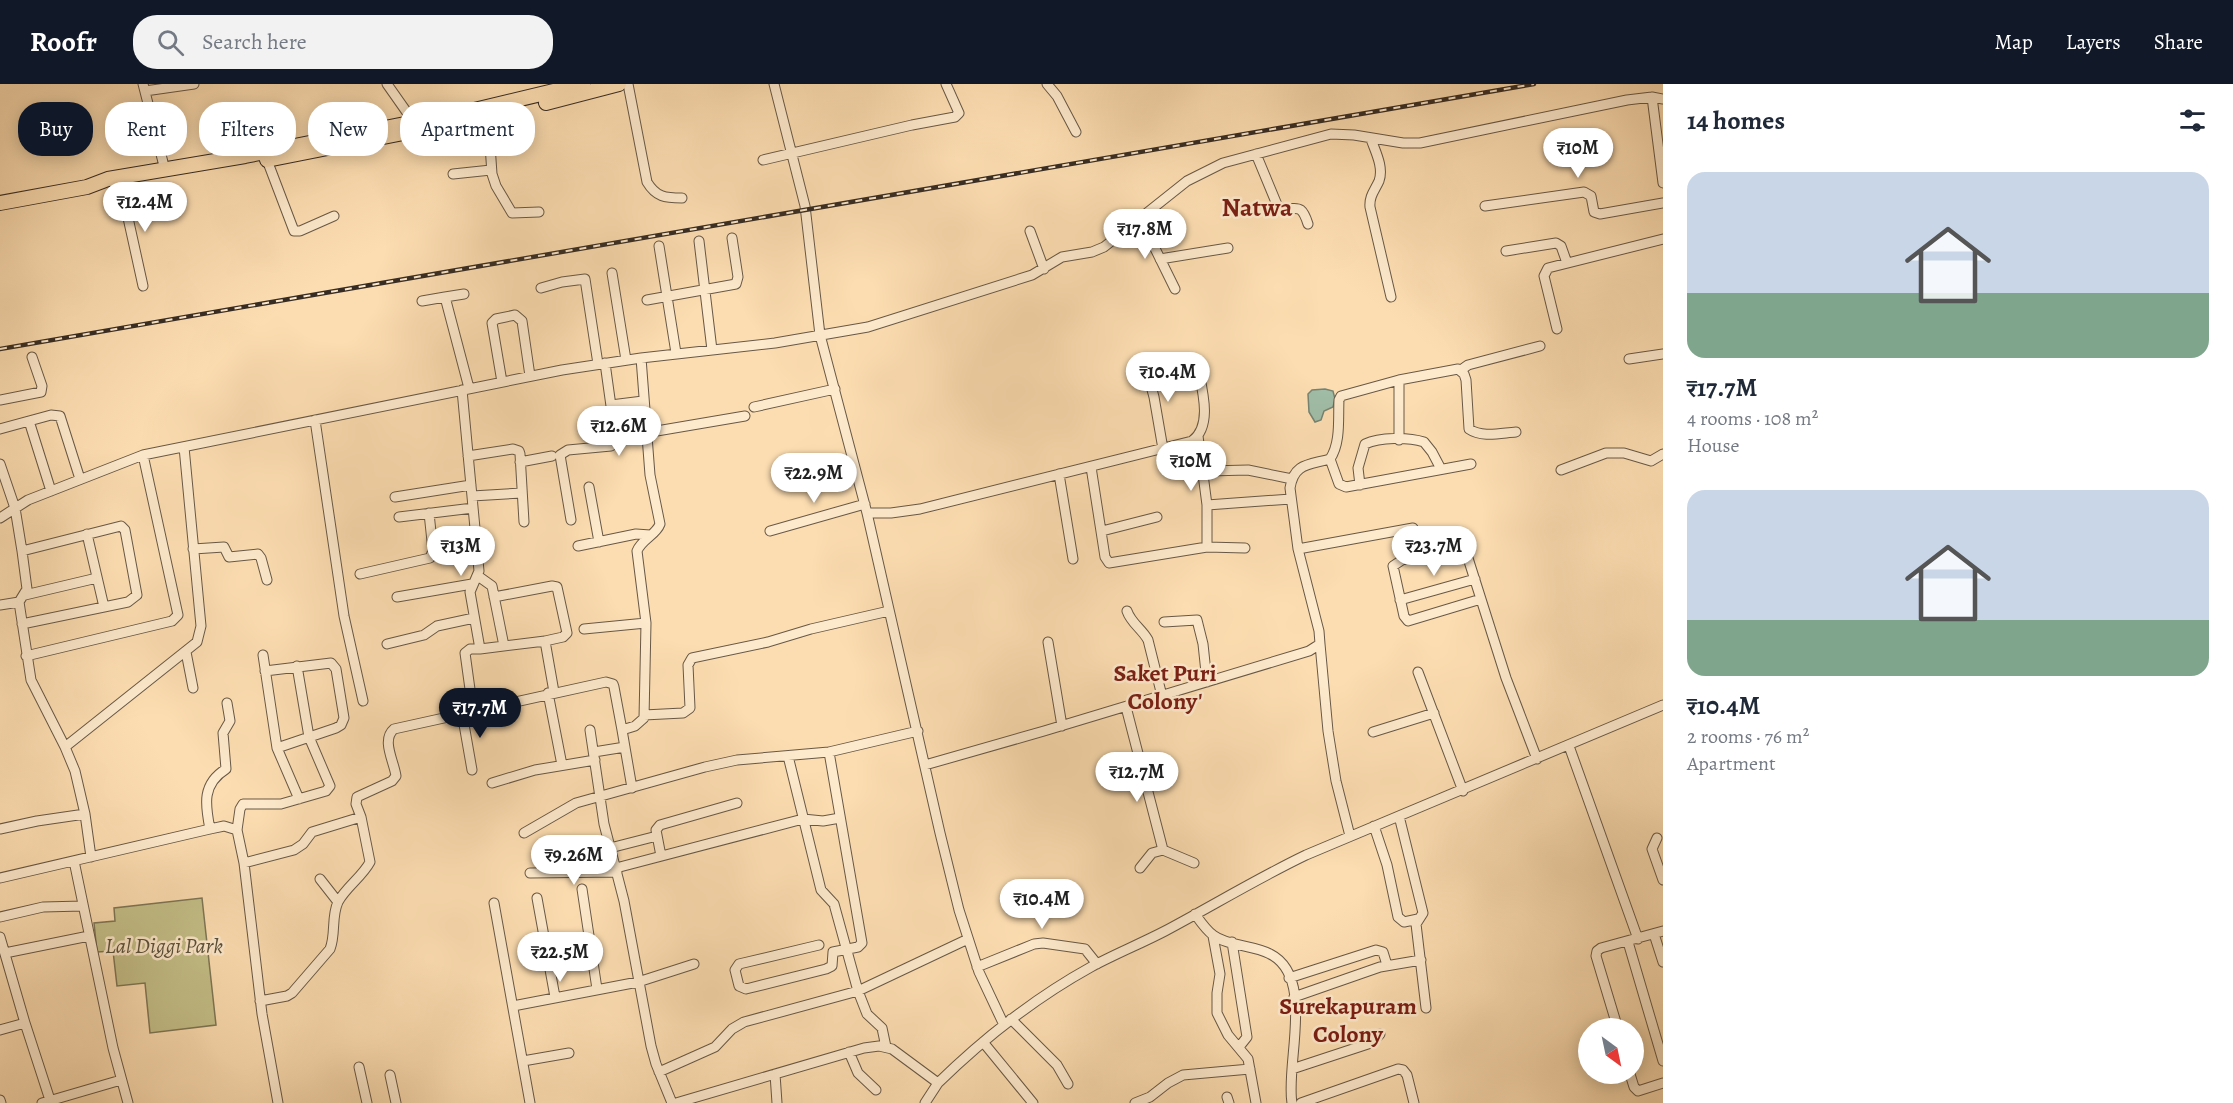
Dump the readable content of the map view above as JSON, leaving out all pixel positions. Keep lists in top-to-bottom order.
{
  "districts": ["Natwa", "Saket Puri Colony'", "Surekapuram Colony"],
  "parks": ["Lal Diggi Park"],
  "north": "bottom right",
  "page": {
    "header": "Roofr",
    "search": "Search here",
    "nav": ["Map", "Layers", "Share"],
    "heading": "14 homes",
    "chip": [
      "Buy",
      "Rent",
      "Filters",
      "New",
      "Apartment"
    ],
    "price": [
      "₹10M",
      "₹12.4M",
      "₹17.8M",
      "₹10.4M",
      "₹12.6M",
      "₹10M",
      "₹22.9M",
      "₹13M",
      "₹23.7M",
      "₹17.7M",
      "₹12.7M",
      "₹9.26M",
      "₹10.4M",
      "₹22.5M"
    ],
    "list": [
      {
        "name": "₹17.7M",
        "note": "4 rooms · 108 m² · House"
      },
      {
        "name": "₹10.4M",
        "note": "2 rooms · 76 m² · Apartment"
      }
    ]
  }
}
